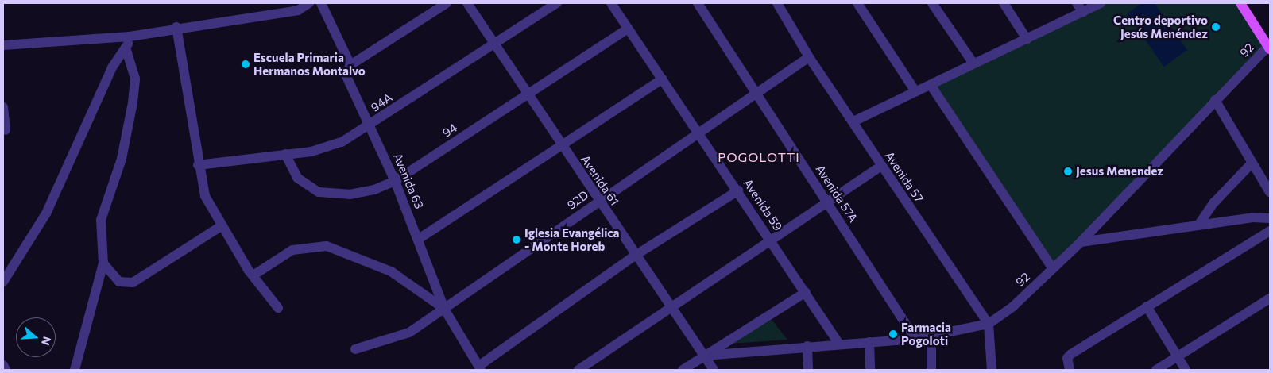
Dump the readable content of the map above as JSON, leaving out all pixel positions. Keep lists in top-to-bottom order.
{
  "streets": {
    "street": [
      "92",
      "94A",
      "94",
      "Avenida 57",
      "Avenida 61",
      "Avenida 63",
      "Avenida 57A",
      "92D",
      "Avenida 59"
    ]
  },
  "crossings": [
    ["92", "Avenida 57"],
    ["92", "Avenida 61"],
    ["92", "Avenida 57A"],
    ["92", "Avenida 59"],
    ["94A", "94"],
    ["94A", "Avenida 61"],
    ["94A", "Avenida 63"],
    ["94", "Avenida 61"],
    ["94", "Avenida 63"],
    ["94", "Avenida 59"],
    ["Avenida 57", "92D"],
    ["Avenida 61", "92D"],
    ["Avenida 63", "92D"],
    ["Avenida 57A", "92D"],
    ["92D", "Avenida 59"]
  ],
  "districts": ["POGOLOTTI"],
  "places": [
    "Centro deportivo Jesús Menéndez",
    "Escuela Primaria Hermanos Montalvo",
    "Jesus Menendez",
    "Iglesia Evangélica - Monte Horeb",
    "Farmacia Pogoloti"
  ],
  "north": "right"
}
